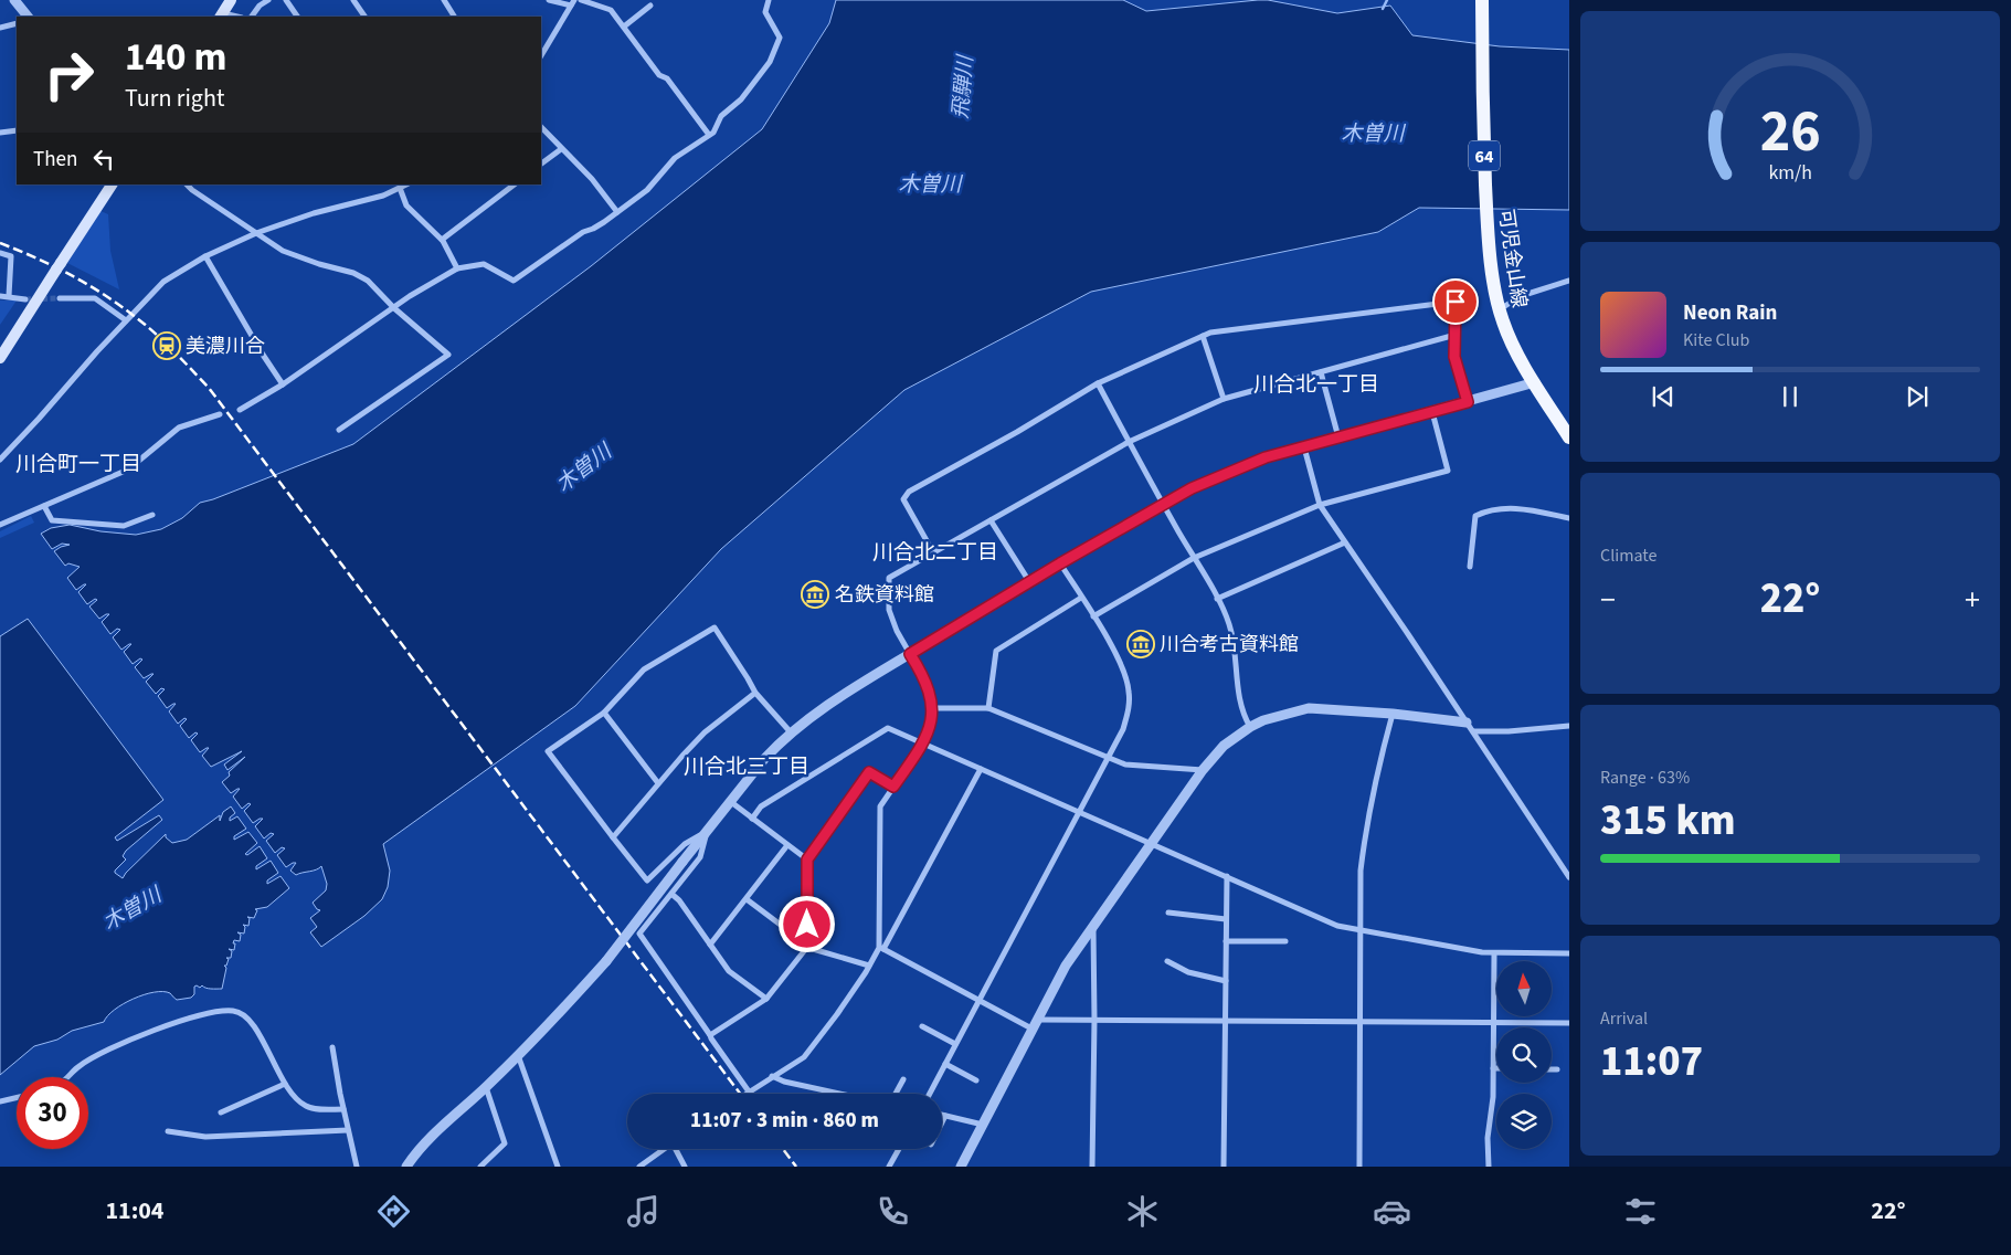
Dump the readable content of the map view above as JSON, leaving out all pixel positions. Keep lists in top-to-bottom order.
{
  "streets": {
    "main road": ["64", "可児金山線"]
  },
  "districts": [
    "川合北一丁目",
    "川合町一丁目",
    "川合北二丁目",
    "川合北三丁目"
  ],
  "water": ["飛騨川", "木曽川"],
  "places": {
    "station": ["美濃川合"],
    "museum": ["名鉄資料館", "川合考古資料館"]
  },
  "north": "top",
  "page": {
    "turn": ["140 m", "Turn right"],
    "then": "Then",
    "song": ["Neon Rain", "Kite Club"],
    "tile": [
      "Climate",
      ["Range · 63%", "315 km"],
      ["Arrival", "11:07"]
    ],
    "heat": ["−", "22°", "+"],
    "limit": "30",
    "trip": "11:07 · 3 min · 860 m",
    "tabs": ["11:04", "22°"],
    "gauge": ["26", "km/h"]
  }
}
